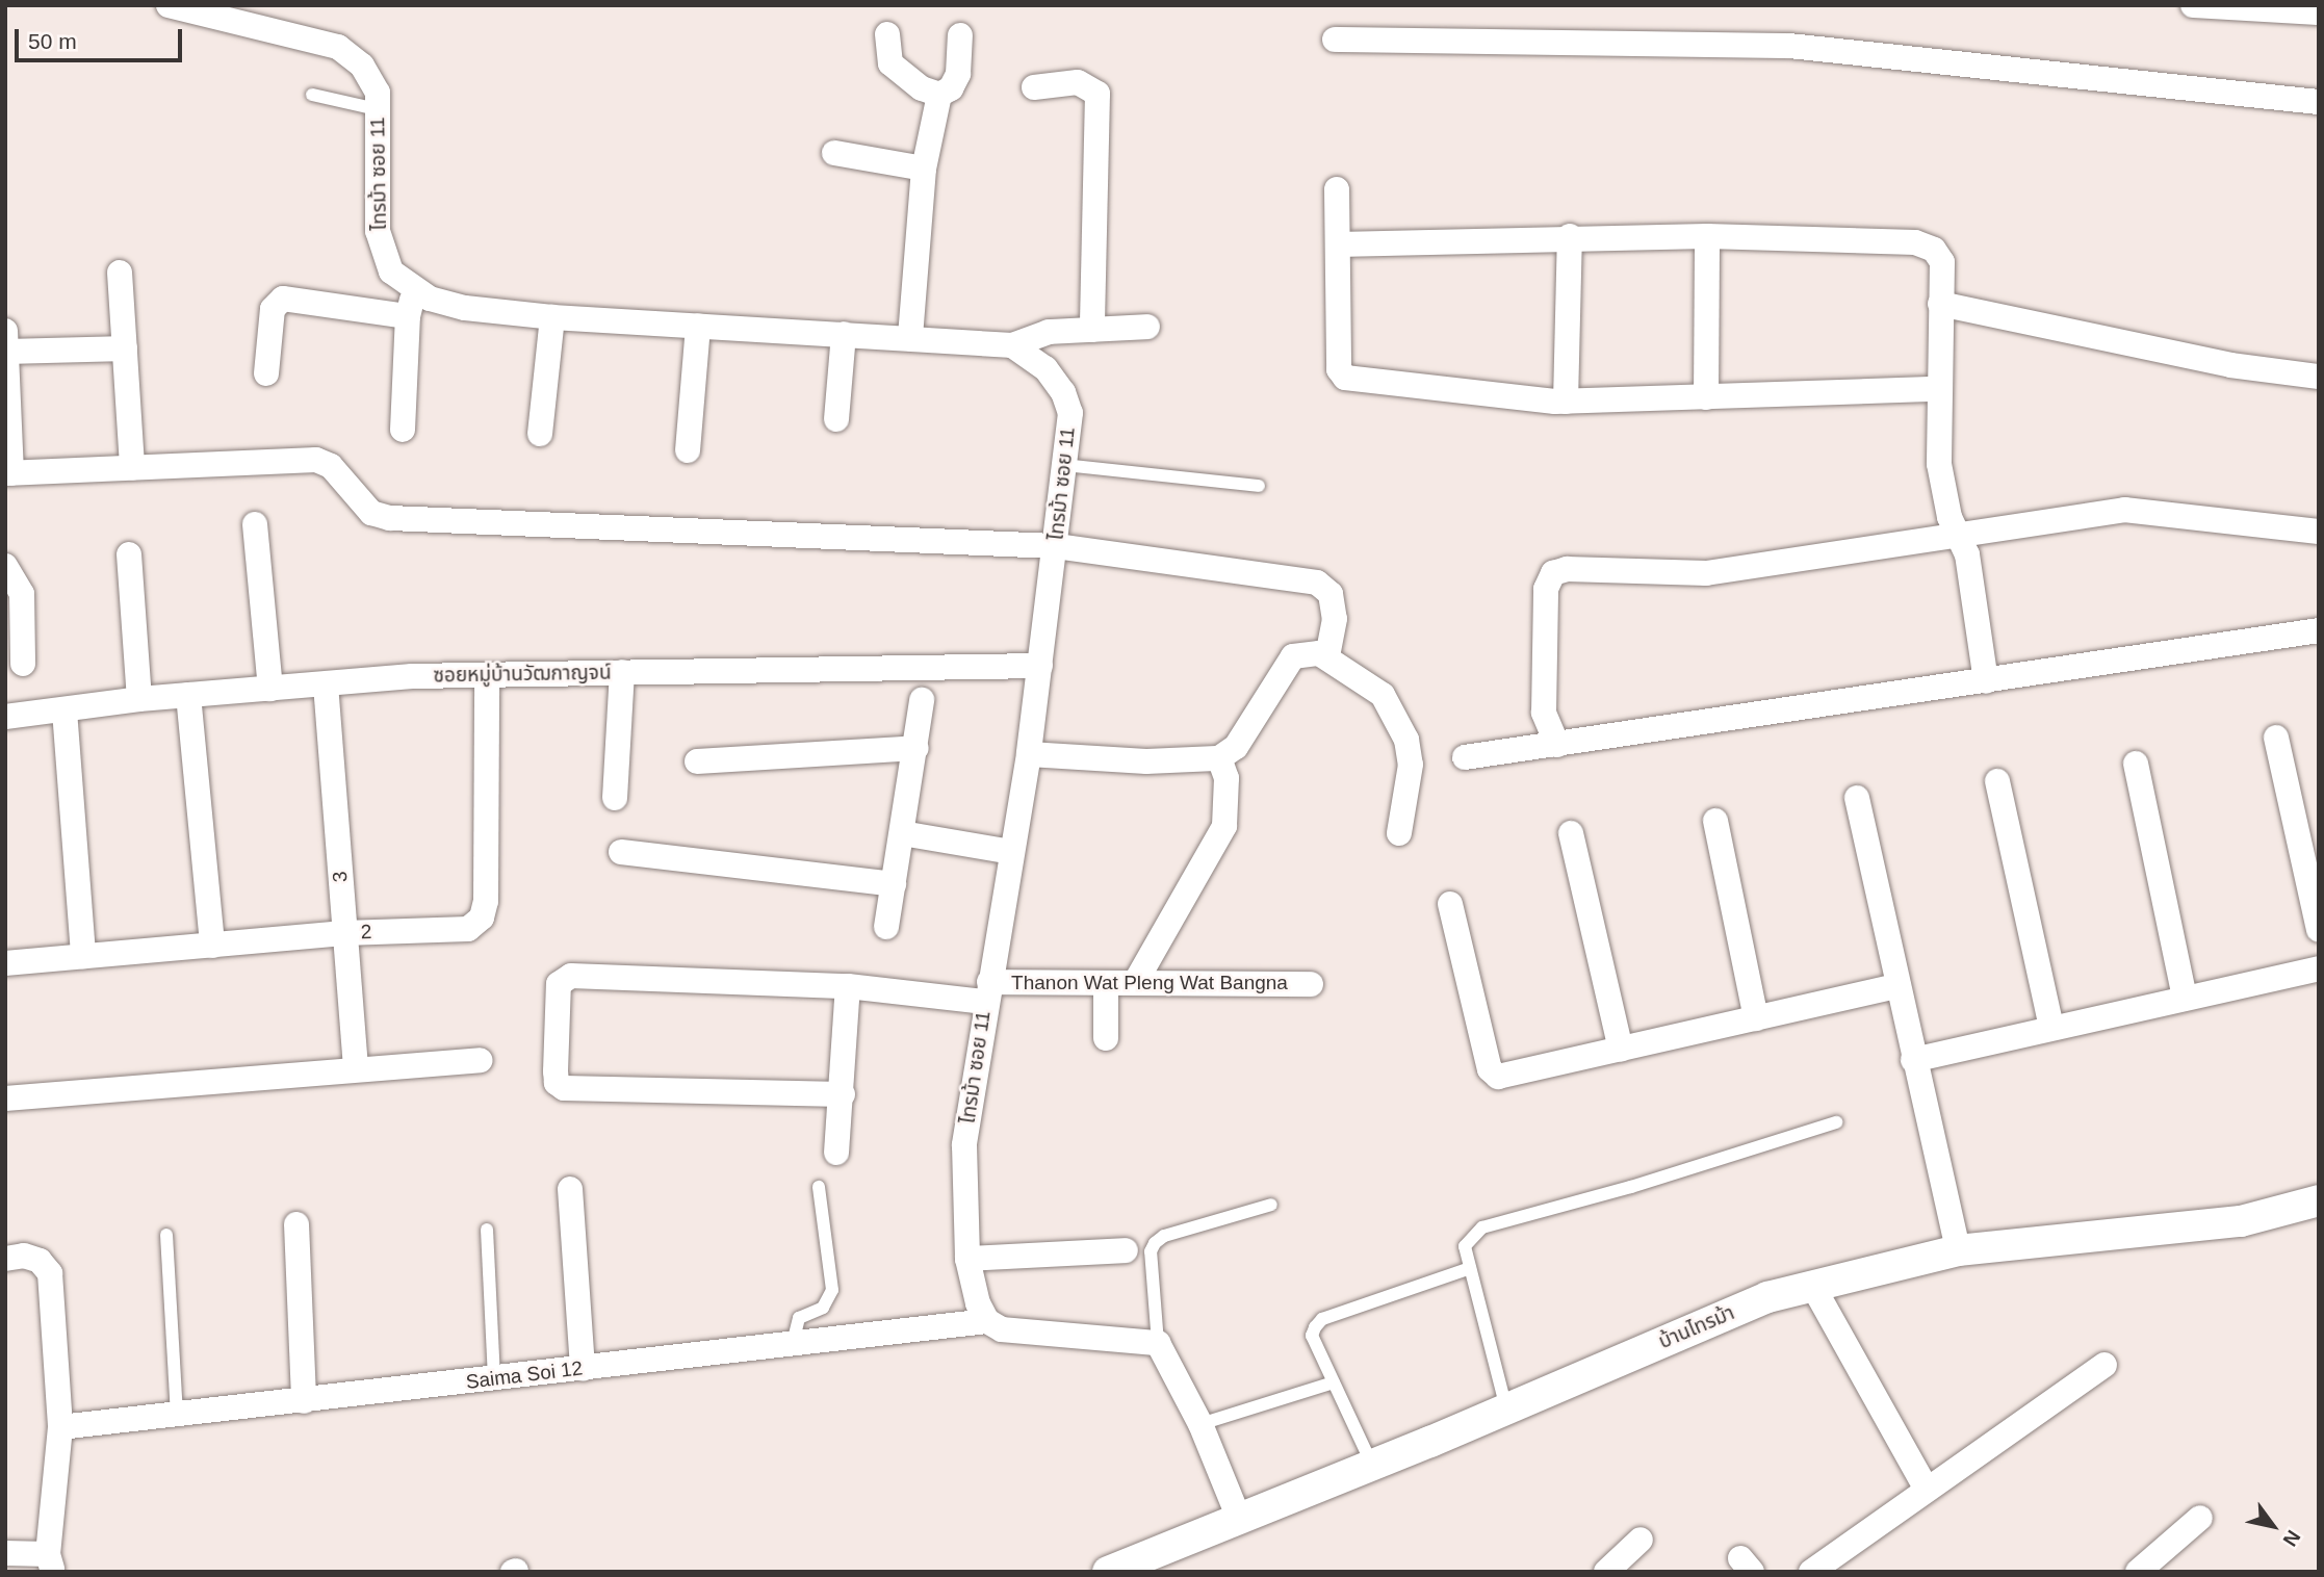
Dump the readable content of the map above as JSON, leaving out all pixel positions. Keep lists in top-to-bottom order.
{
  "streets": {
    "street": [
      "ไทรม้า ซอย 11",
      "ซอยหมู่บ้านวัฒกาญจน์",
      "3",
      "2",
      "Thanon Wat Pleng Wat Bangna",
      "บ้านไทรม้า",
      "Saima Soi 12"
    ]
  },
  "crossings": [
    ["ไทรม้า ซอย 11", "ซอยหมู่บ้านวัฒกาญจน์"],
    ["ไทรม้า ซอย 11", "Thanon Wat Pleng Wat Bangna"],
    ["ไทรม้า ซอย 11", "Saima Soi 12"],
    ["ซอยหมู่บ้านวัฒกาญจน์", "3"],
    ["ซอยหมู่บ้านวัฒกาญจน์", "2"],
    ["3", "2"]
  ],
  "scale_bar": "50 m",
  "north": "bottom right"
}
